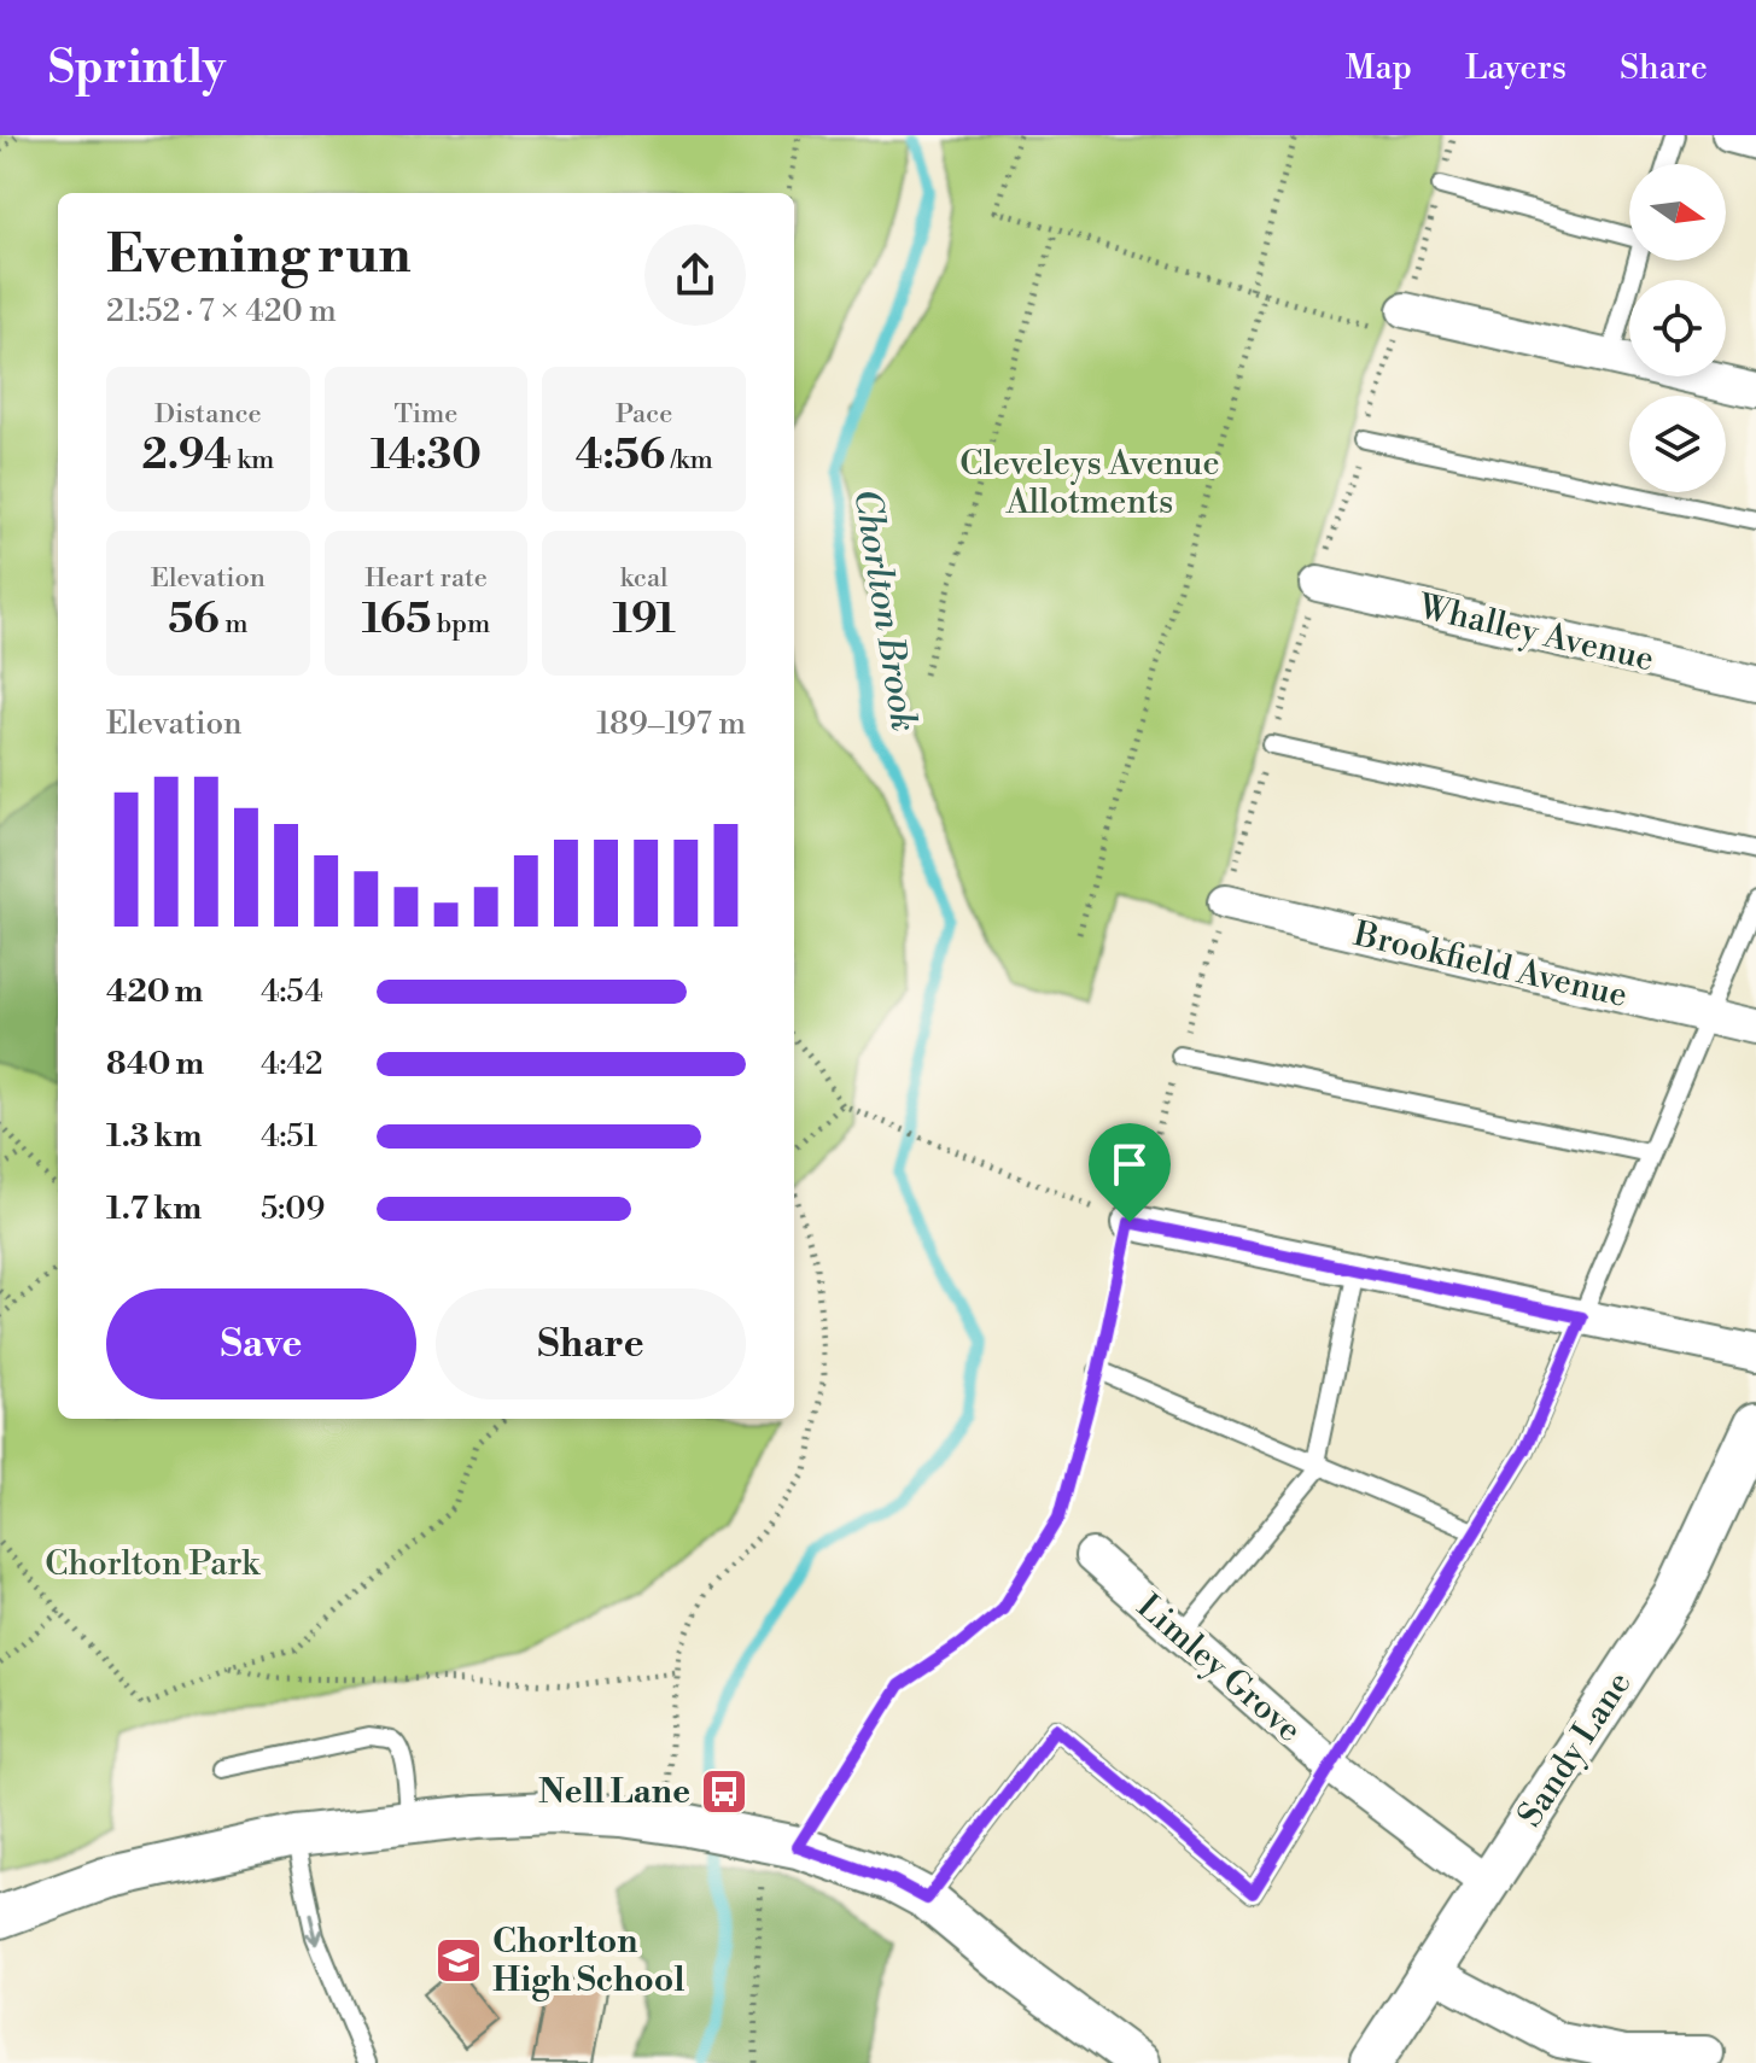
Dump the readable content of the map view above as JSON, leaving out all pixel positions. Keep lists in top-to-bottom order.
{
  "streets": {
    "street": [
      "Whalley Avenue",
      "Brookfield Avenue",
      "Limley Grove",
      "Sandy Lane"
    ]
  },
  "crossings": [
    ["Limley Grove", "Sandy Lane"]
  ],
  "water": ["Chorlton Brook"],
  "parks": ["Cleveleys Avenue Allotments", "Chorlton Park"],
  "places": {
    "bus stop": ["Nell Lane"],
    "school or university": ["Chorlton High School"]
  },
  "north": "right",
  "page": {
    "header": "Sprintly",
    "nav": ["Map", "Layers", "Share"],
    "heading": ["Evening run", "21:52 · 7 × 420 m"],
    "stats": [
      ["Distance", "2.94 km"],
      ["Time", "14:30"],
      ["Pace", "4:56 /km"],
      ["Elevation", "56 m"],
      ["Heart rate", "165 bpm"],
      ["kcal", "191"]
    ],
    "chart": ["Elevation", "189–197 m"],
    "list": [
      {
        "name": "420 m",
        "note": "4:54"
      },
      {
        "name": "840 m",
        "note": "4:42"
      },
      {
        "name": "1.3 km",
        "note": "4:51"
      },
      {
        "name": "1.7 km",
        "note": "5:09"
      }
    ],
    "buttons": ["Save", "Share"]
  }
}
